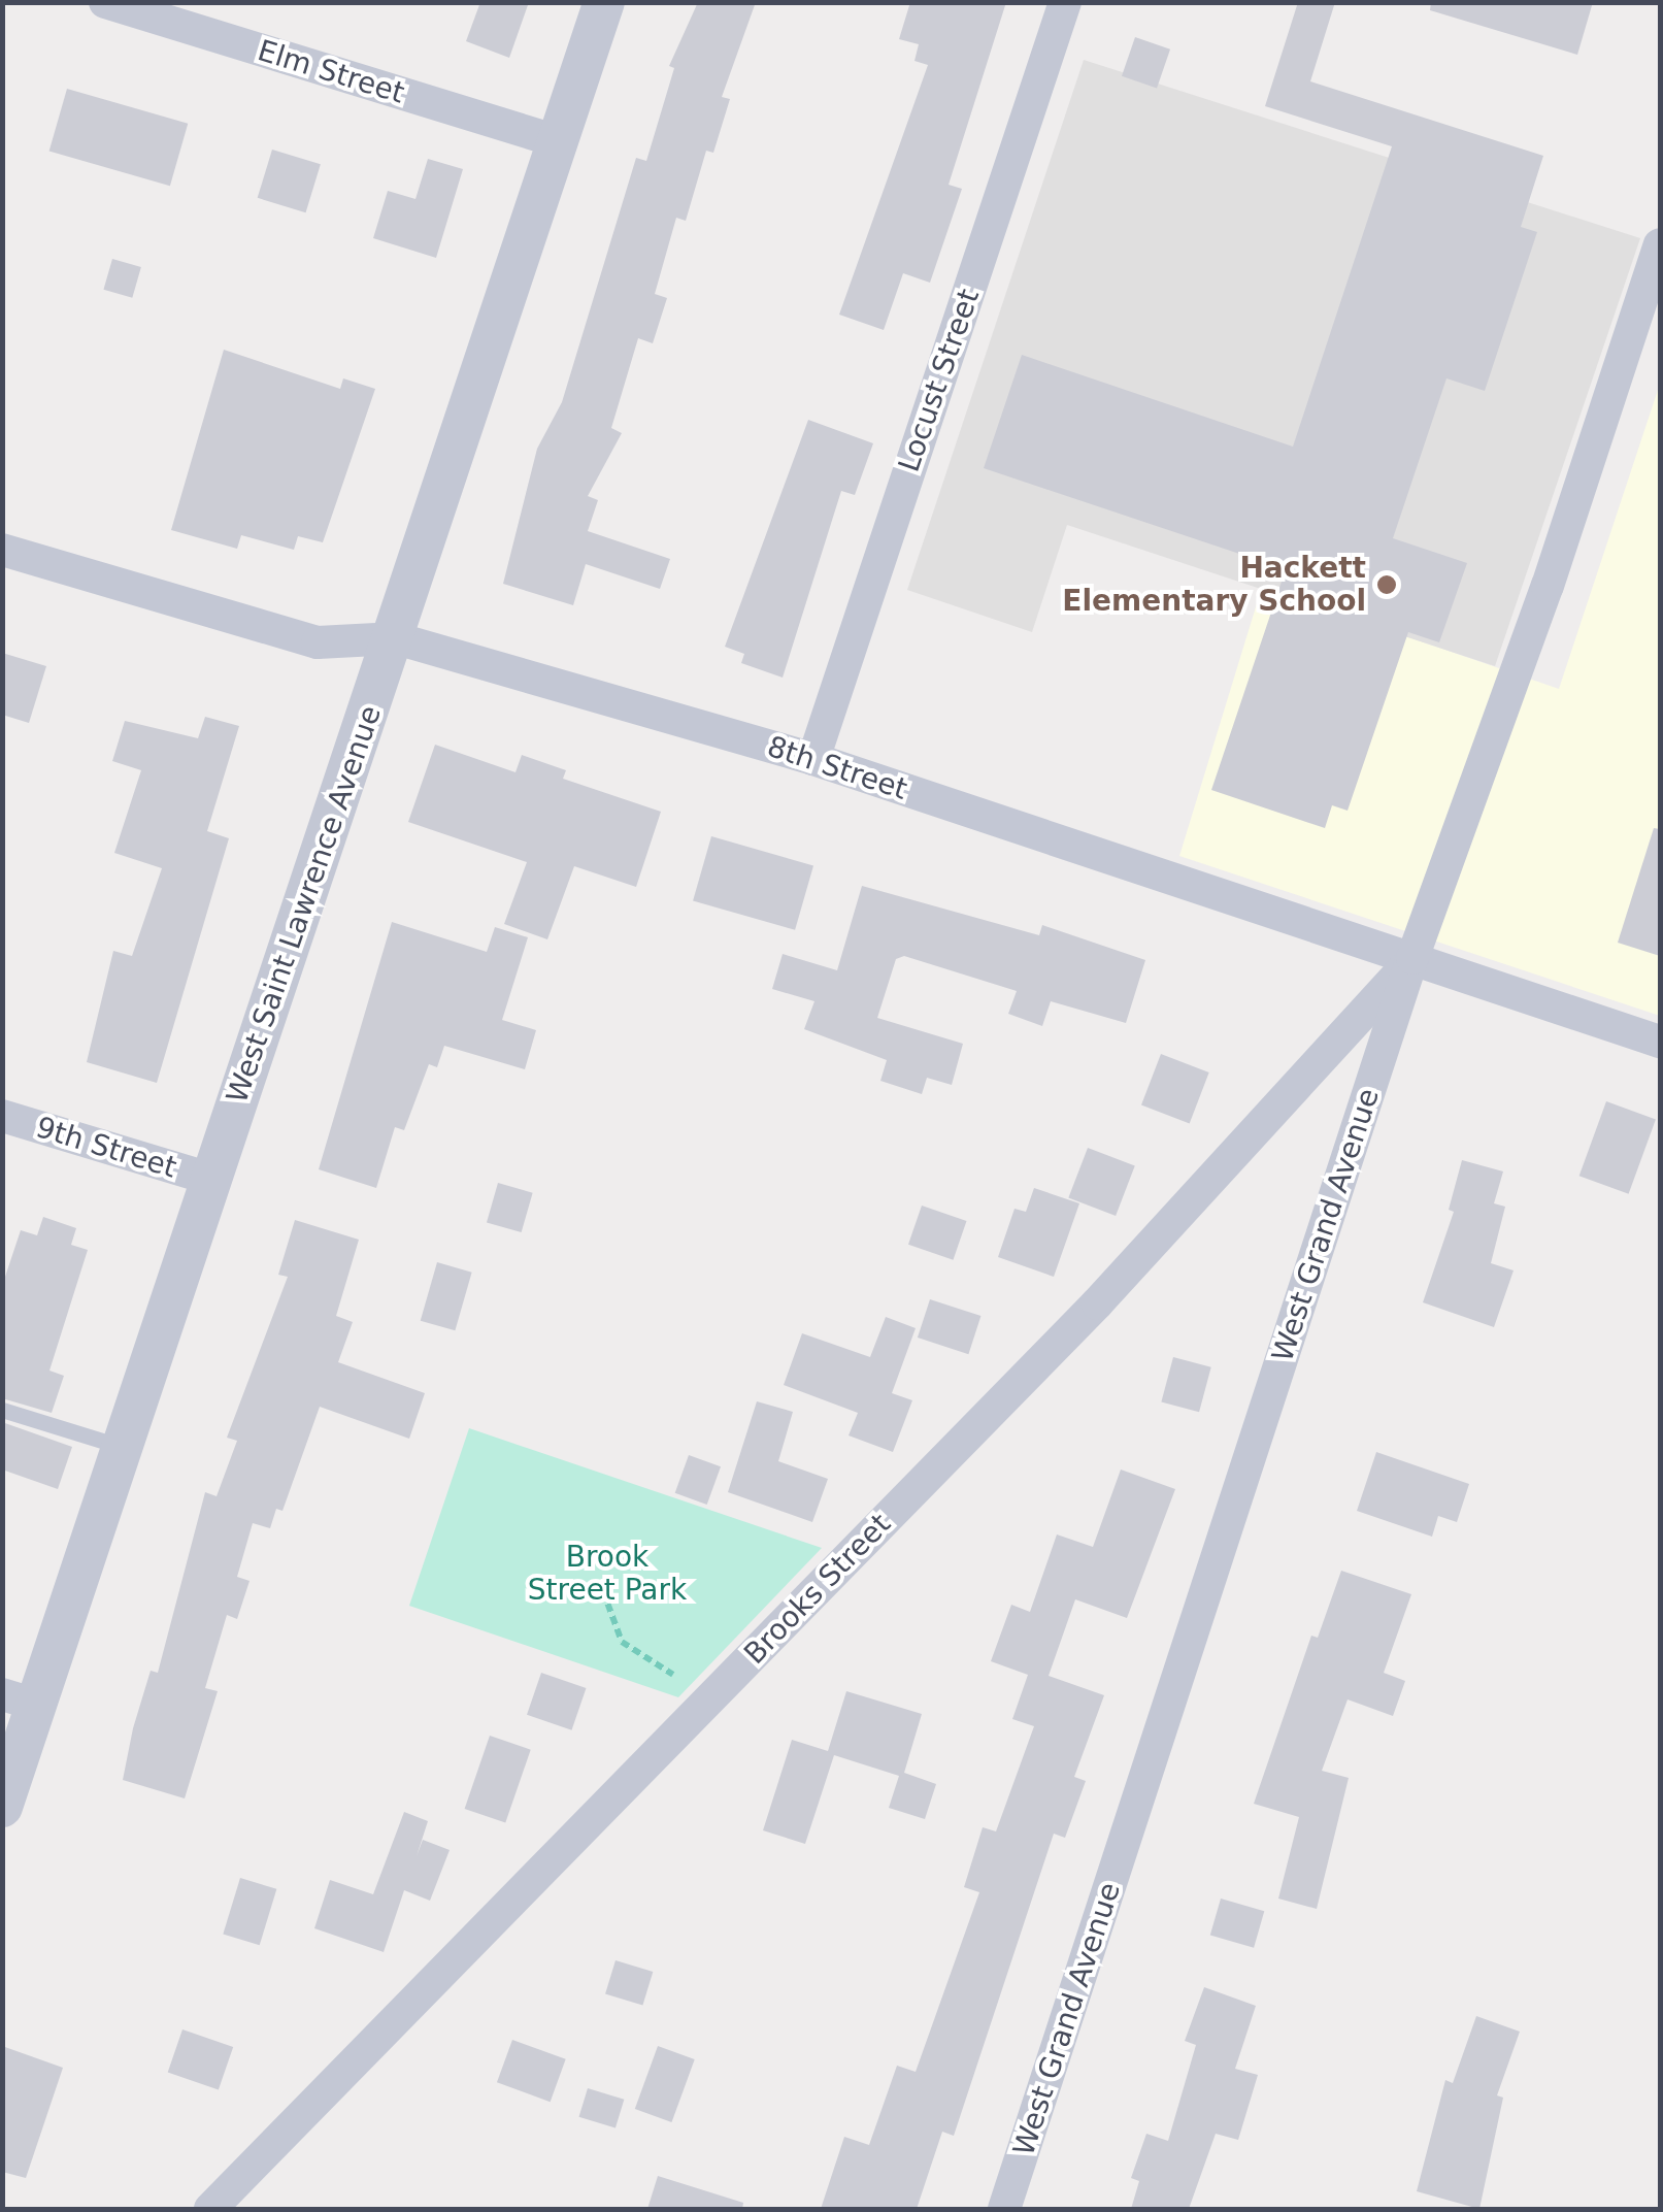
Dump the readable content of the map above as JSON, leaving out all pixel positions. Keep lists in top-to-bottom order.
{
  "streets": {
    "street": [
      "Elm Street",
      "Locust Street",
      "8th Street",
      "West Saint Lawrence Avenue",
      "9th Street",
      "West Grand Avenue",
      "Brooks Street"
    ]
  },
  "crossings": [
    ["Elm Street", "West Saint Lawrence Avenue"],
    ["Locust Street", "8th Street"],
    ["8th Street", "West Saint Lawrence Avenue"],
    ["8th Street", "West Grand Avenue"],
    ["8th Street", "Brooks Street"],
    ["West Saint Lawrence Avenue", "9th Street"],
    ["West Grand Avenue", "Brooks Street"]
  ],
  "parks": ["Brook Street Park"],
  "places": ["Hackett Elementary School"]
}
